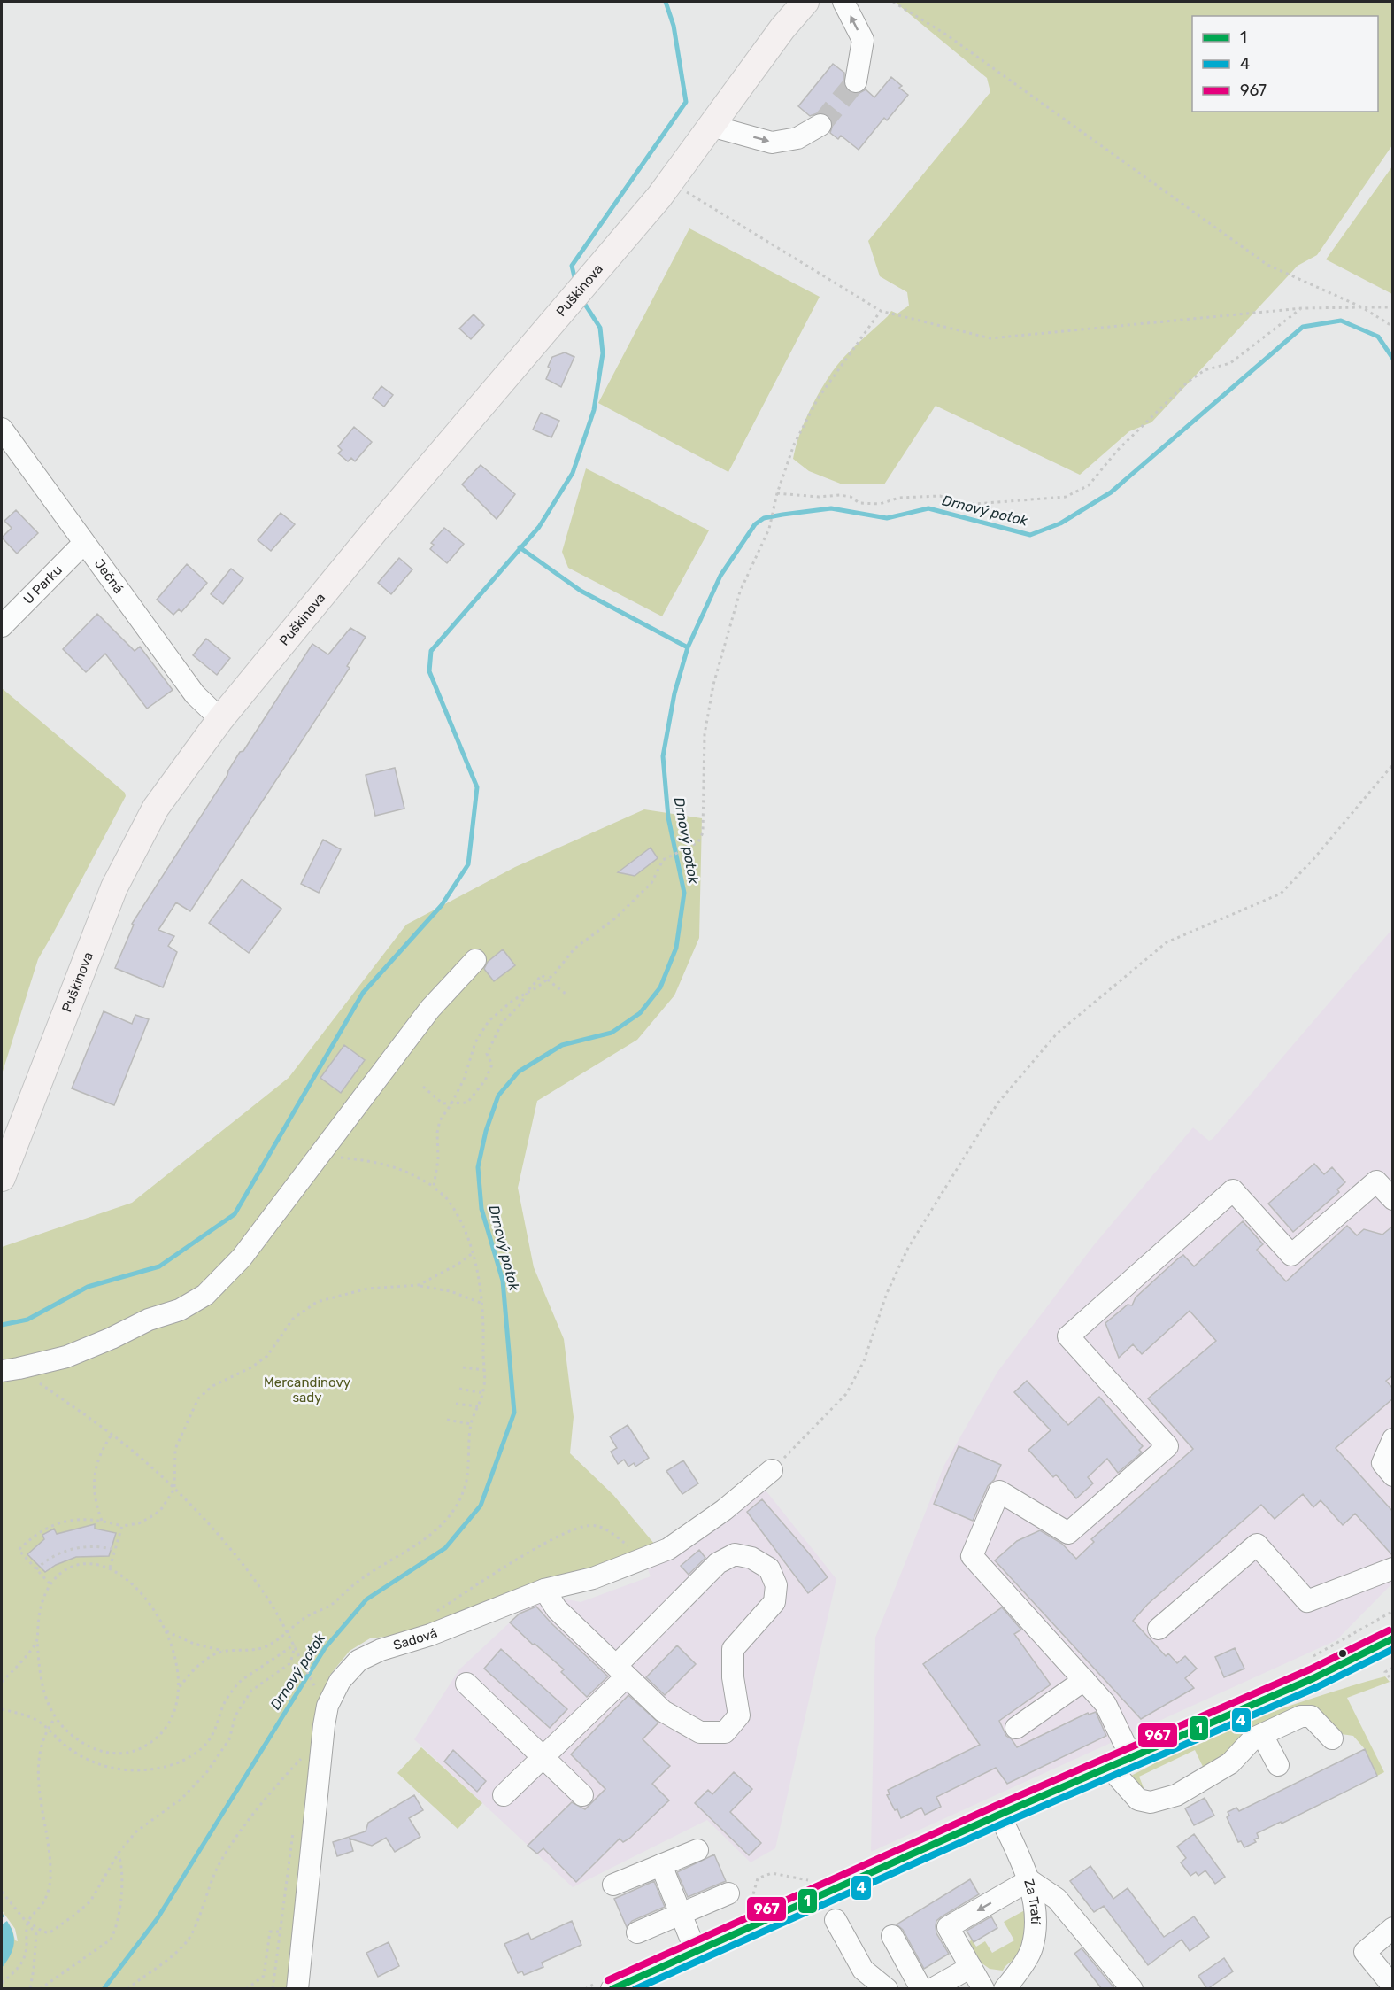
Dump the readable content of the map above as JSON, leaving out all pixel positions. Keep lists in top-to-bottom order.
{
  "streets": {
    "main road": ["Puškinova"],
    "street": [
      "Ječná",
      "U Parku",
      "Sadová",
      "Za Tratí"
    ]
  },
  "crossings": [
    ["Puškinova", "Ječná"],
    ["Ječná", "U Parku"]
  ],
  "water": ["Drnový potok"],
  "parks": ["Mercandinovy sady"],
  "lines": ["transit line 967", "transit line 1", "transit line 4"],
  "legend": ["1", "4", "967"]
}
